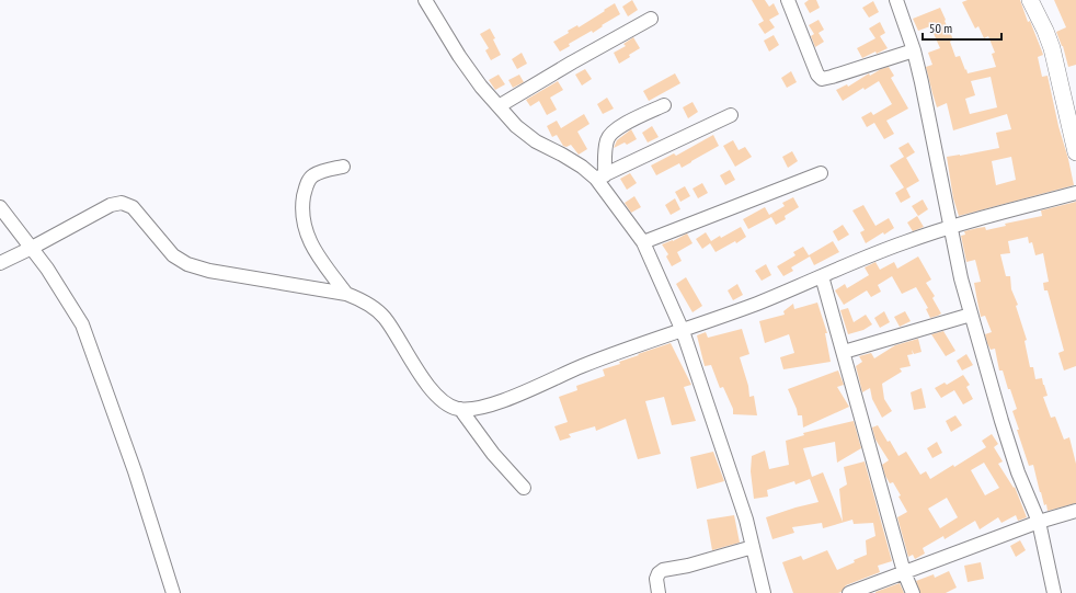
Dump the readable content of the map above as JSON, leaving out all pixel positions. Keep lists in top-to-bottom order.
{
  "scale_bar": "50 m"
}
